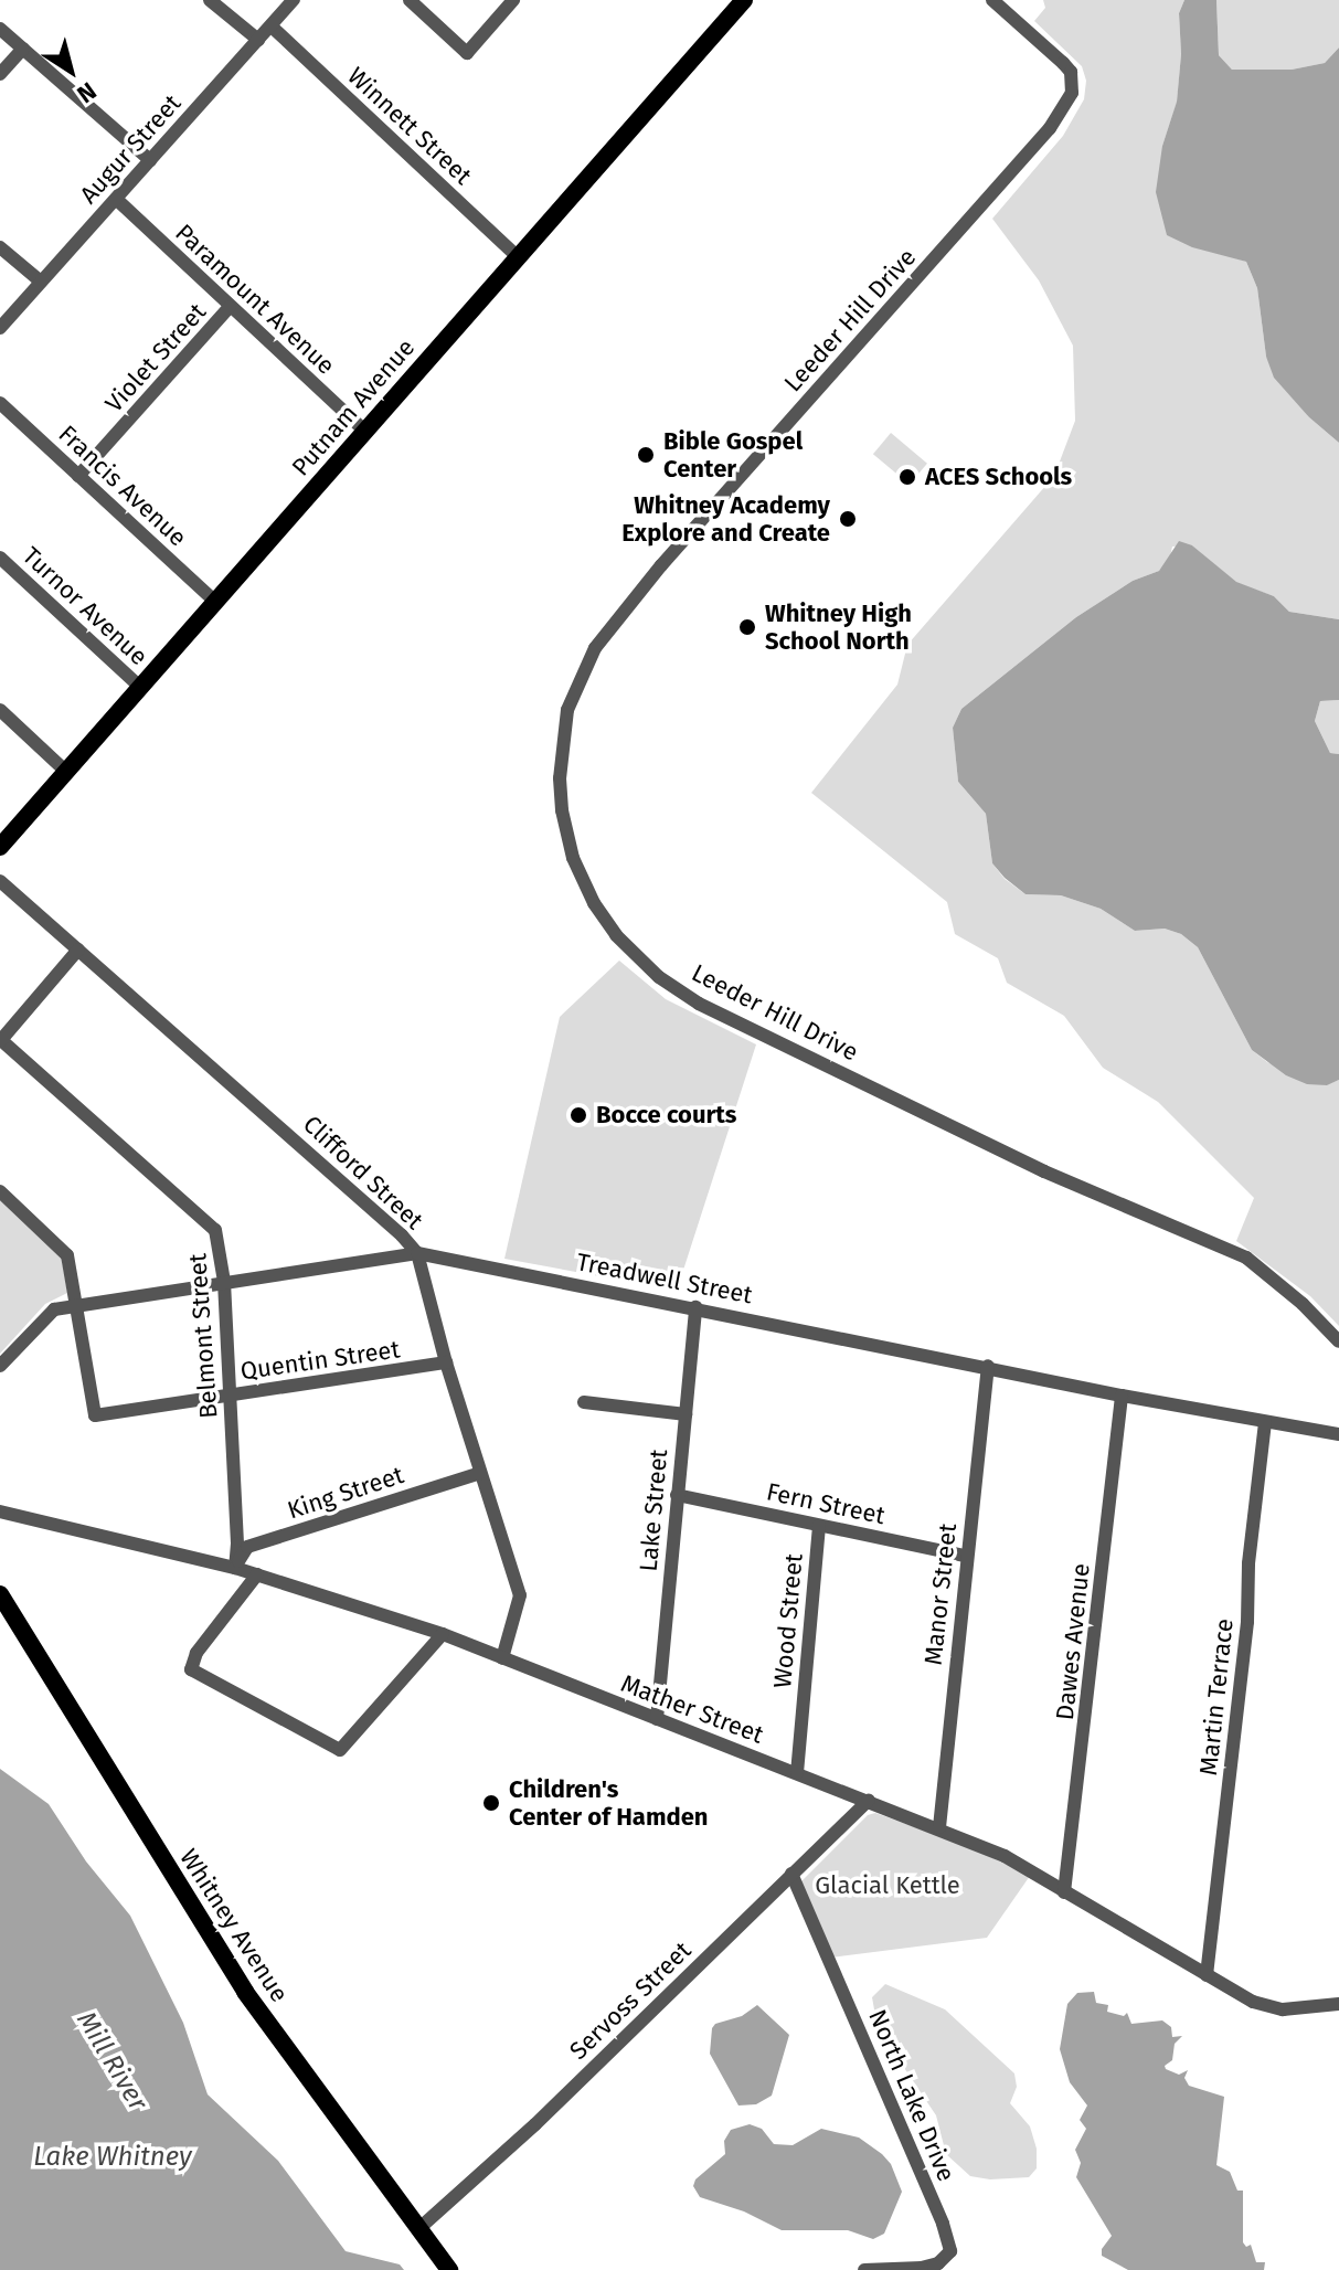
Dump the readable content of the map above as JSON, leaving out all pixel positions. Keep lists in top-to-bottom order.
{
  "streets": {
    "main road": ["Putnam Avenue", "Whitney Avenue"],
    "street": [
      "Winnett Street",
      "Augur Street",
      "Paramount Avenue",
      "Leeder Hill Drive",
      "Violet Street",
      "Francis Avenue",
      "Turnor Avenue",
      "Clifford Street",
      "Treadwell Street",
      "Belmont Street",
      "Quentin Street",
      "King Street",
      "Fern Street",
      "Lake Street",
      "Manor Street",
      "Wood Street",
      "Dawes Avenue",
      "Martin Terrace",
      "Mather Street",
      "Servoss Street",
      "North Lake Drive"
    ]
  },
  "crossings": [
    ["Winnett Street", "Augur Street"],
    ["Winnett Street", "Putnam Avenue"],
    ["Augur Street", "Paramount Avenue"],
    ["Paramount Avenue", "Violet Street"],
    ["Paramount Avenue", "Putnam Avenue"],
    ["Violet Street", "Francis Avenue"],
    ["Putnam Avenue", "Francis Avenue"],
    ["Putnam Avenue", "Turnor Avenue"],
    ["Clifford Street", "Treadwell Street"],
    ["Clifford Street", "Quentin Street"],
    ["Clifford Street", "King Street"],
    ["Clifford Street", "Mather Street"],
    ["Treadwell Street", "Belmont Street"],
    ["Treadwell Street", "Quentin Street"],
    ["Treadwell Street", "Lake Street"],
    ["Treadwell Street", "Manor Street"],
    ["Treadwell Street", "Dawes Avenue"],
    ["Treadwell Street", "Martin Terrace"],
    ["Belmont Street", "Quentin Street"],
    ["Belmont Street", "King Street"],
    ["Belmont Street", "Mather Street"],
    ["King Street", "Mather Street"],
    ["Fern Street", "Lake Street"],
    ["Fern Street", "Manor Street"],
    ["Fern Street", "Wood Street"],
    ["Lake Street", "Mather Street"],
    ["Manor Street", "Mather Street"],
    ["Wood Street", "Mather Street"],
    ["Dawes Avenue", "Mather Street"],
    ["Martin Terrace", "Mather Street"],
    ["Mather Street", "Servoss Street"],
    ["Whitney Avenue", "Servoss Street"],
    ["Servoss Street", "North Lake Drive"]
  ],
  "water": ["Mill River", "Lake Whitney"],
  "parks": ["Glacial Kettle"],
  "places": [
    "Bible Gospel Center",
    "ACES Schools",
    "Whitney Academy Explore and Create",
    "Whitney High School North",
    "Bocce courts",
    "Children's Center of Hamden"
  ],
  "north": "bottom right"
}
